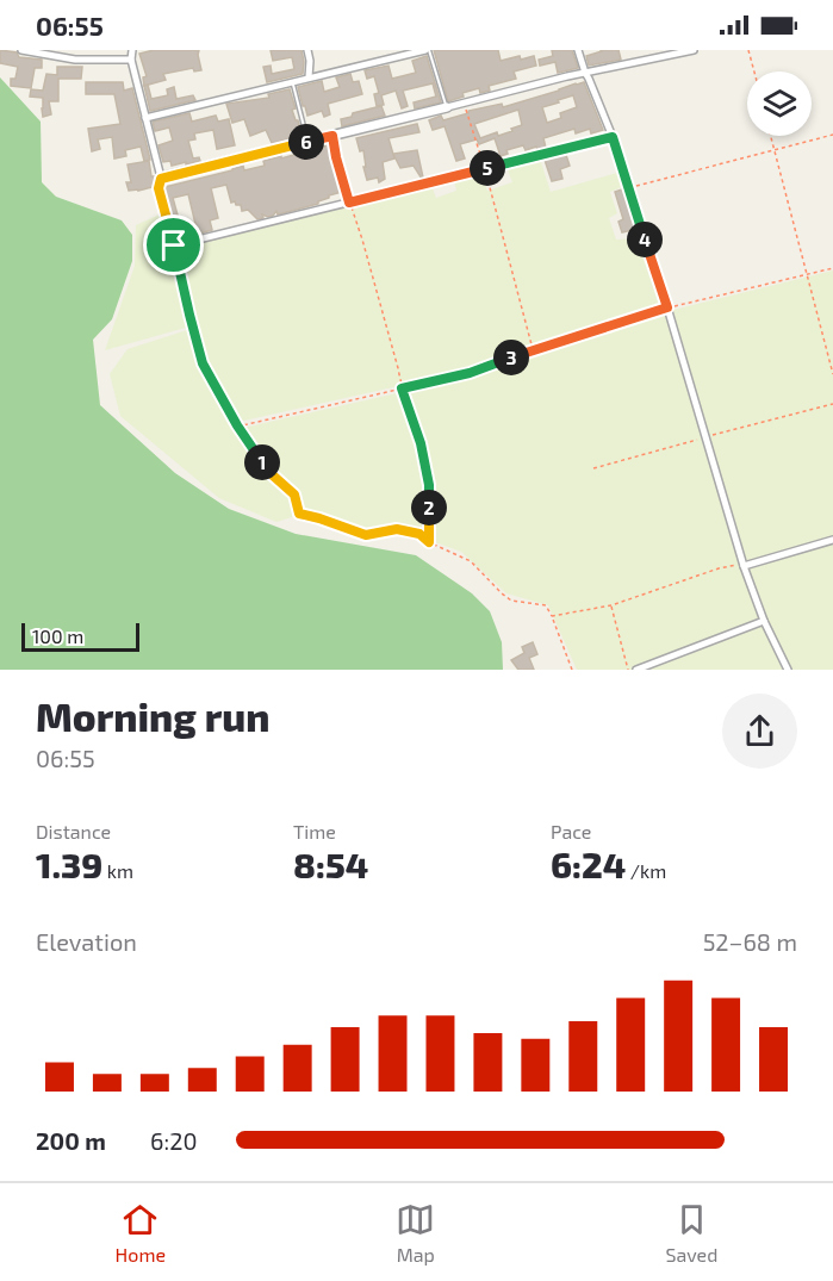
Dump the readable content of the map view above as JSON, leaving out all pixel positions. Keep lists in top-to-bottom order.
{
  "scale_bar": "100 m",
  "page": {
    "status": "06:55",
    "pins": [
      "6",
      "5",
      "4",
      "3",
      "1",
      "2"
    ],
    "scale": "100 m",
    "heading": ["Morning run", "06:55"],
    "stats": [
      ["Distance", "1.39 km"],
      ["Time", "8:54"],
      ["Pace", "6:24 /km"]
    ],
    "chart": ["Elevation", "52–68 m"],
    "list": [
      {
        "name": "200 m",
        "note": "6:20"
      }
    ],
    "tabs": ["Home", "Map", "Saved"]
  }
}
